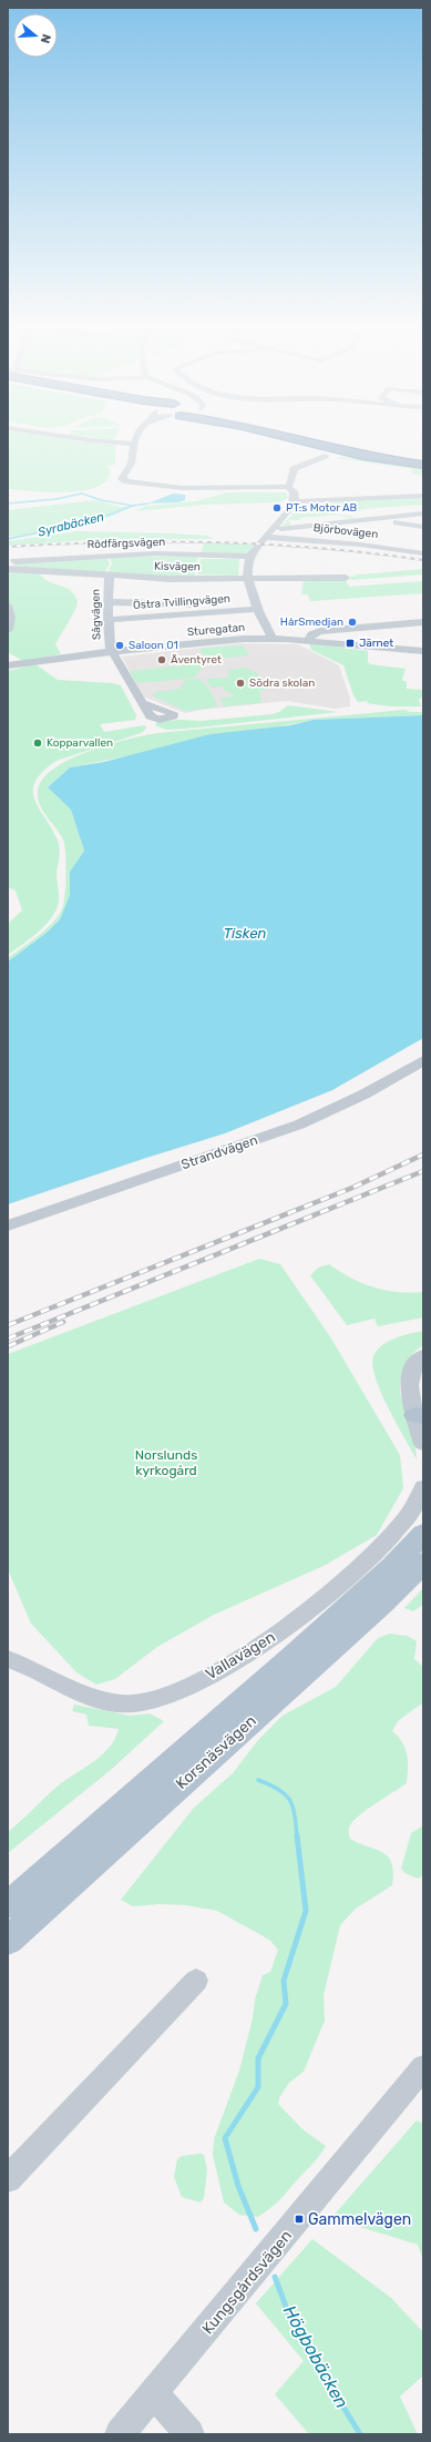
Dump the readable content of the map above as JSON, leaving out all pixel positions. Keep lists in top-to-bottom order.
{
  "streets": {
    "main road": ["Korsnäsvägen"],
    "street": [
      "Björbovägen",
      "Rödfärgsvägen",
      "Kisvägen",
      "Östra Tvillingvägen",
      "Sågvägen",
      "Sturegatan",
      "Strandvägen",
      "Vallavägen",
      "Kungsgårdsvägen"
    ]
  },
  "crossings": [
    ["Rödfärgsvägen", "Kisvägen"],
    ["Kisvägen", "Sågvägen"],
    ["Östra Tvillingvägen", "Sågvägen"],
    ["Sågvägen", "Sturegatan"]
  ],
  "water": ["Syrabäcken", "Tisken", "Högbobäcken"],
  "parks": ["Norslunds kyrkogård"],
  "places": {
    "other": [
      "PT:s Motor AB",
      "HårSmedjan",
      "Saloon 01",
      "Äventyret",
      "Södra skolan",
      "Kopparvallen"
    ],
    "transit": ["Järnet", "Gammelvägen"]
  },
  "north": "right"
}
